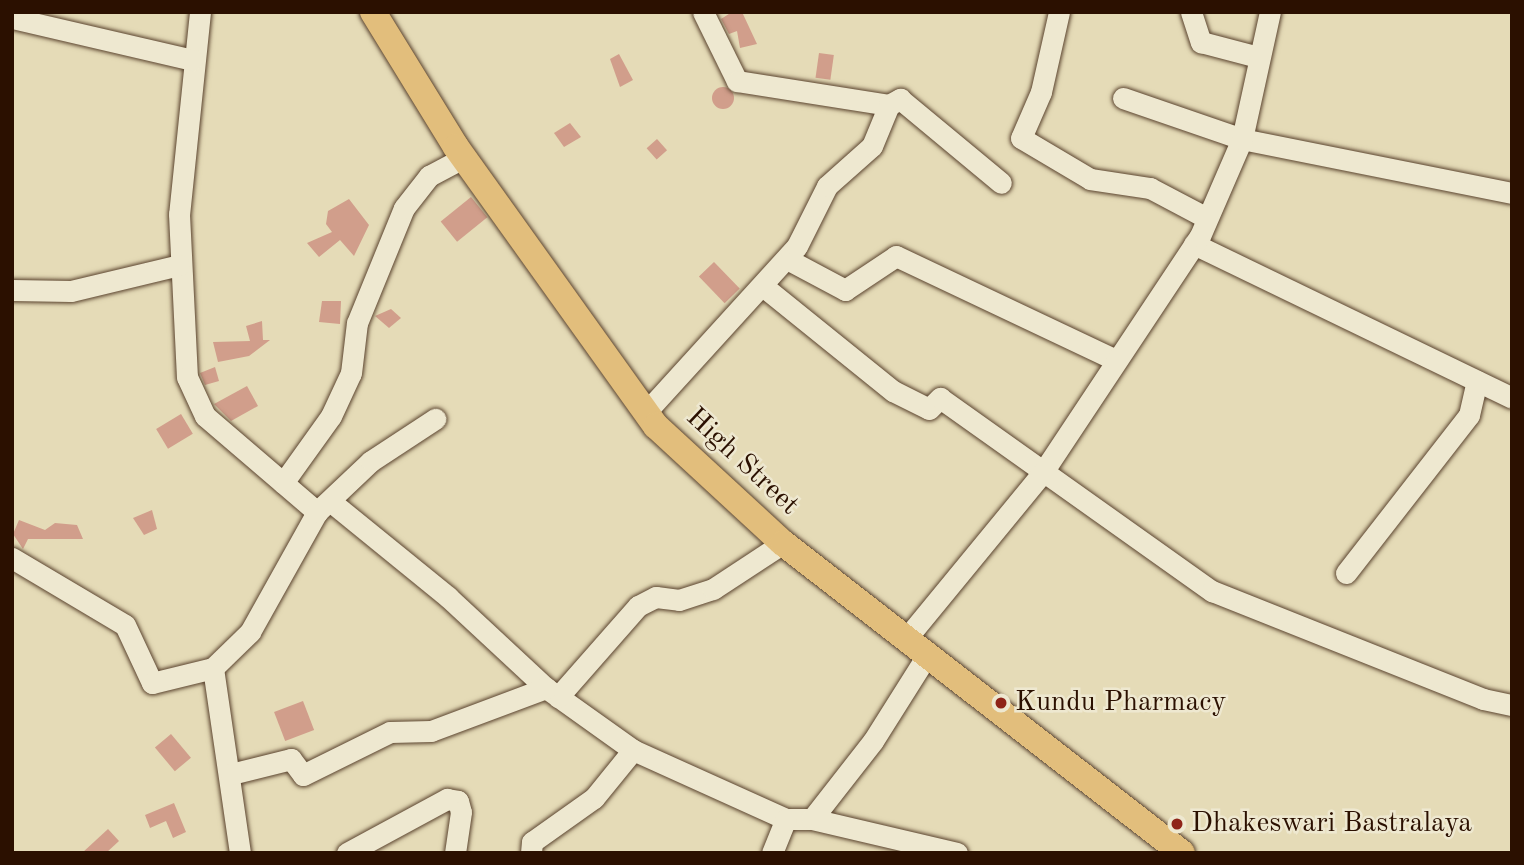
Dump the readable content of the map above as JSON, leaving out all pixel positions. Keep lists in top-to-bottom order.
{
  "streets": {
    "main road": ["High Street"]
  },
  "places": ["Kundu Pharmacy", "Dhakeswari Bastralaya"]
}
